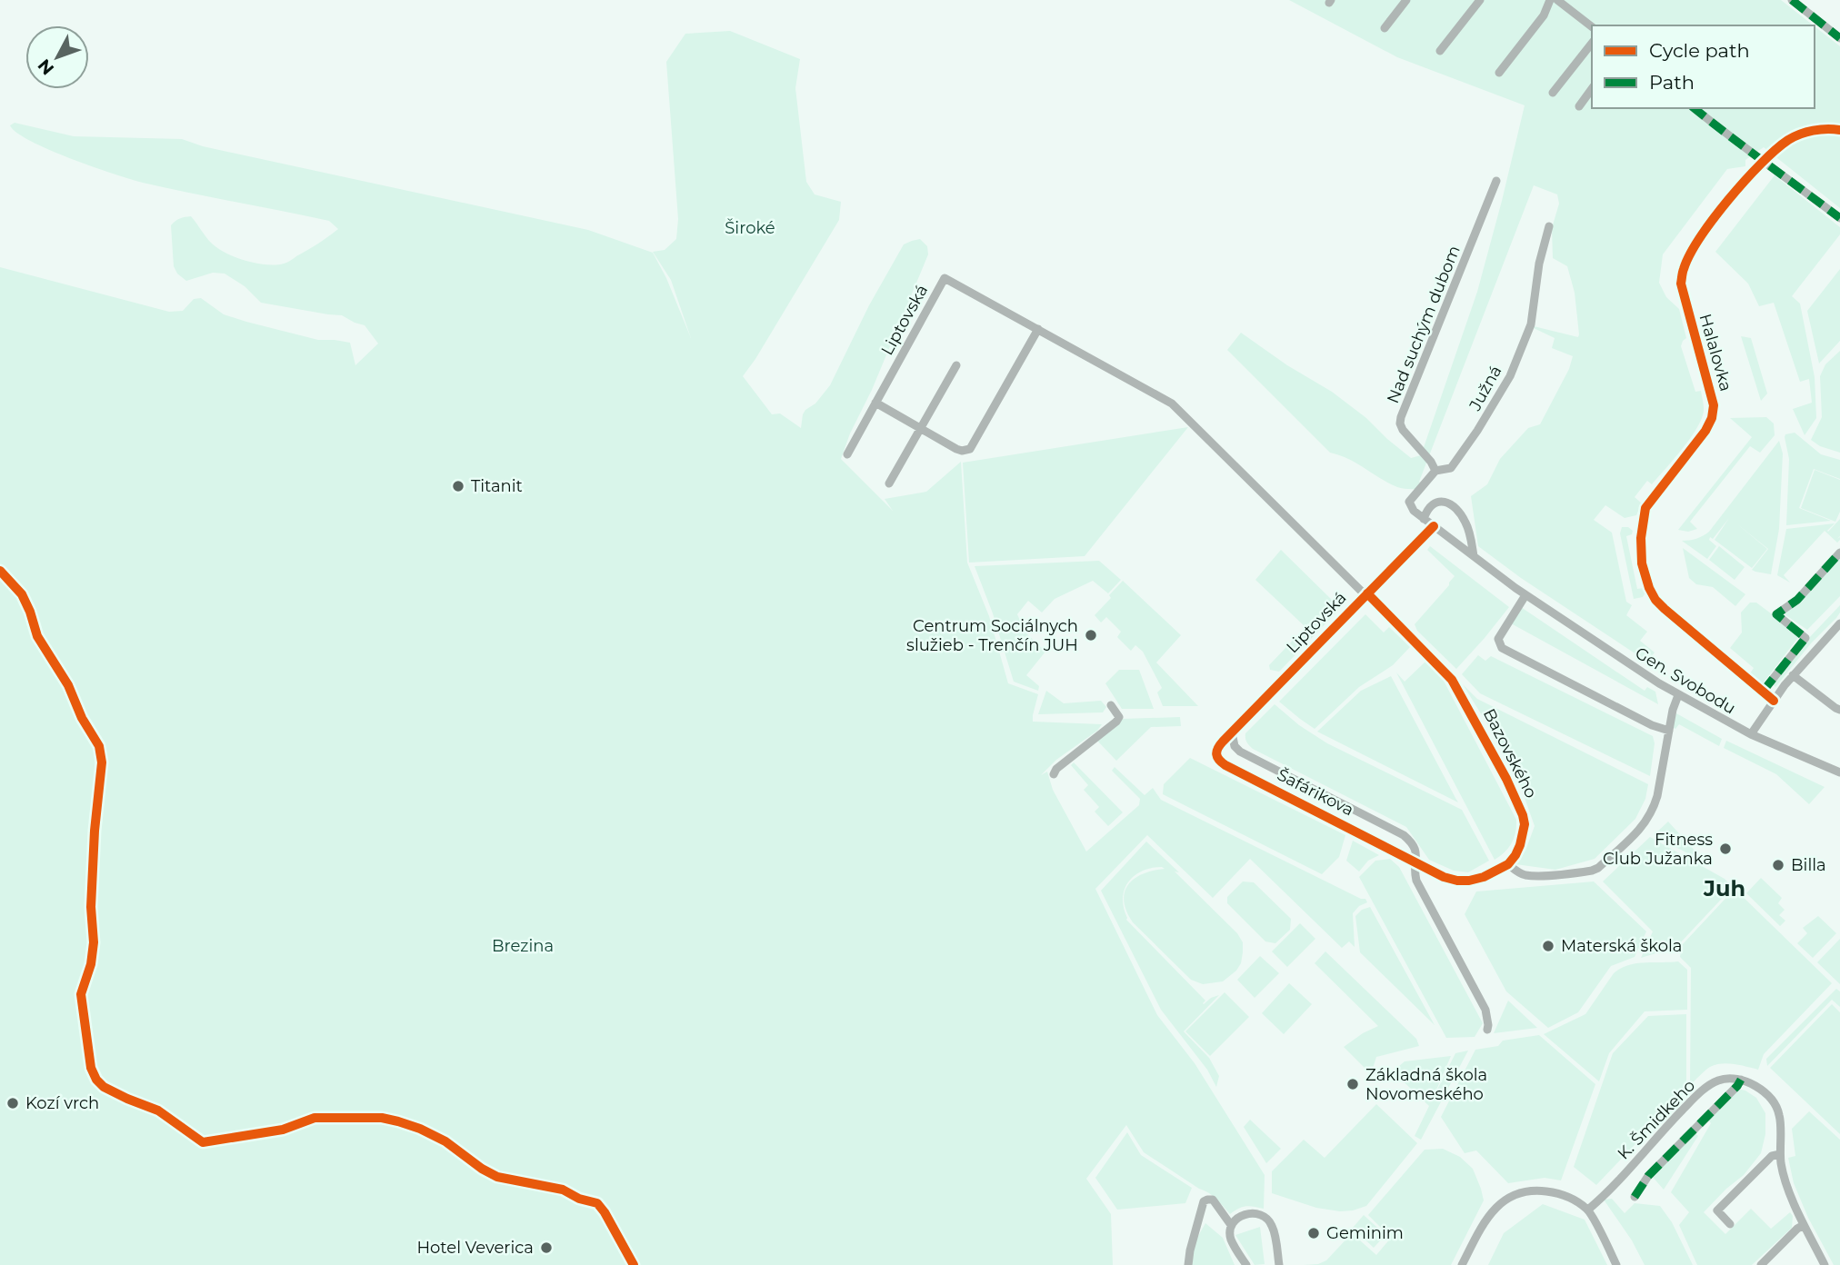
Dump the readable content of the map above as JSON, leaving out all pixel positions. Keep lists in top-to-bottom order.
{
  "streets": {
    "street": [
      "Liptovská",
      "Nad suchým dubom",
      "Halalovka",
      "Južná",
      "Gen. Svobodu",
      "Bazovského",
      "Šafárikova",
      "K. Šmidkeho"
    ]
  },
  "crossings": [
    ["Liptovská", "Gen. Svobodu"],
    ["Liptovská", "Bazovského"],
    ["Liptovská", "Šafárikova"],
    ["Nad suchým dubom", "Južná"]
  ],
  "districts": ["Juh"],
  "parks": ["Široké", "Brezina"],
  "places": [
    "Titanit",
    "Centrum Sociálnych služieb - Trenčín JUH",
    "Fitness Club Južanka",
    "Billa",
    "Materská škola",
    "Základná škola Novomeského",
    "Kozí vrch",
    "Geminim",
    "Hotel Veverica"
  ],
  "legend": ["Cycle path", "Path"],
  "north": "bottom left"
}
